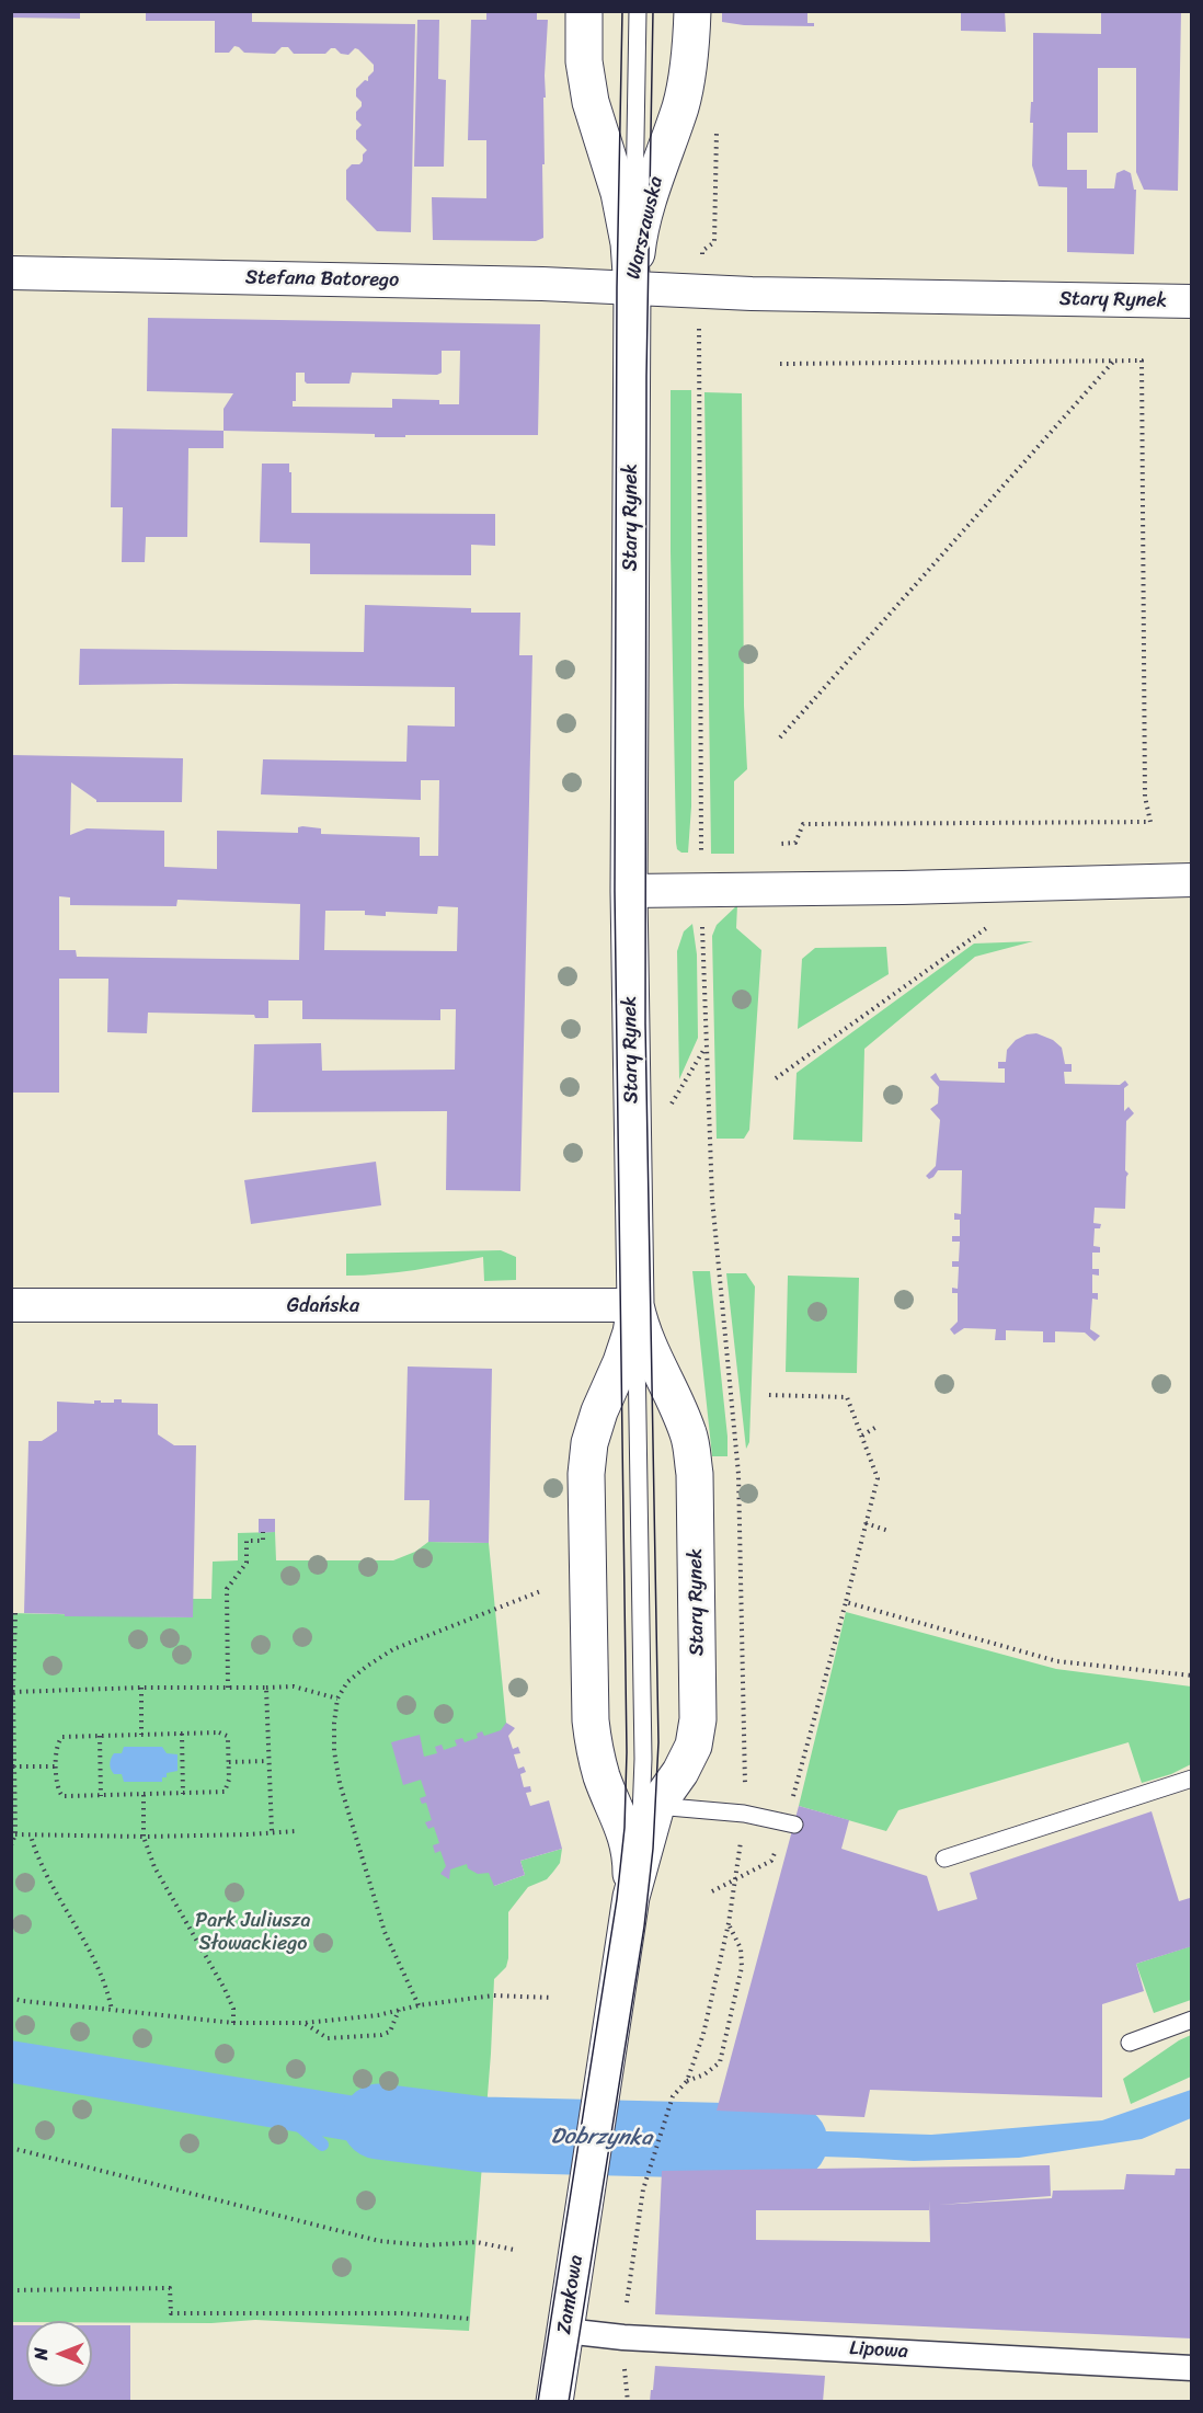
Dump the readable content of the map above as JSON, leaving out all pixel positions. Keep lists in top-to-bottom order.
{
  "streets": {
    "street": [
      "Warszawska",
      "Stefana Batorego",
      "Stary Rynek",
      "Gdańska",
      "Zamkowa",
      "Lipowa"
    ]
  },
  "crossings": [
    ["Warszawska", "Stefana Batorego"],
    ["Warszawska", "Stary Rynek"],
    ["Stefana Batorego", "Stary Rynek"],
    ["Stary Rynek", "Gdańska"],
    ["Stary Rynek", "Zamkowa"],
    ["Zamkowa", "Lipowa"]
  ],
  "water": ["Dobrzynka"],
  "parks": ["Park Juliusza Słowackiego"],
  "north": "left"
}
